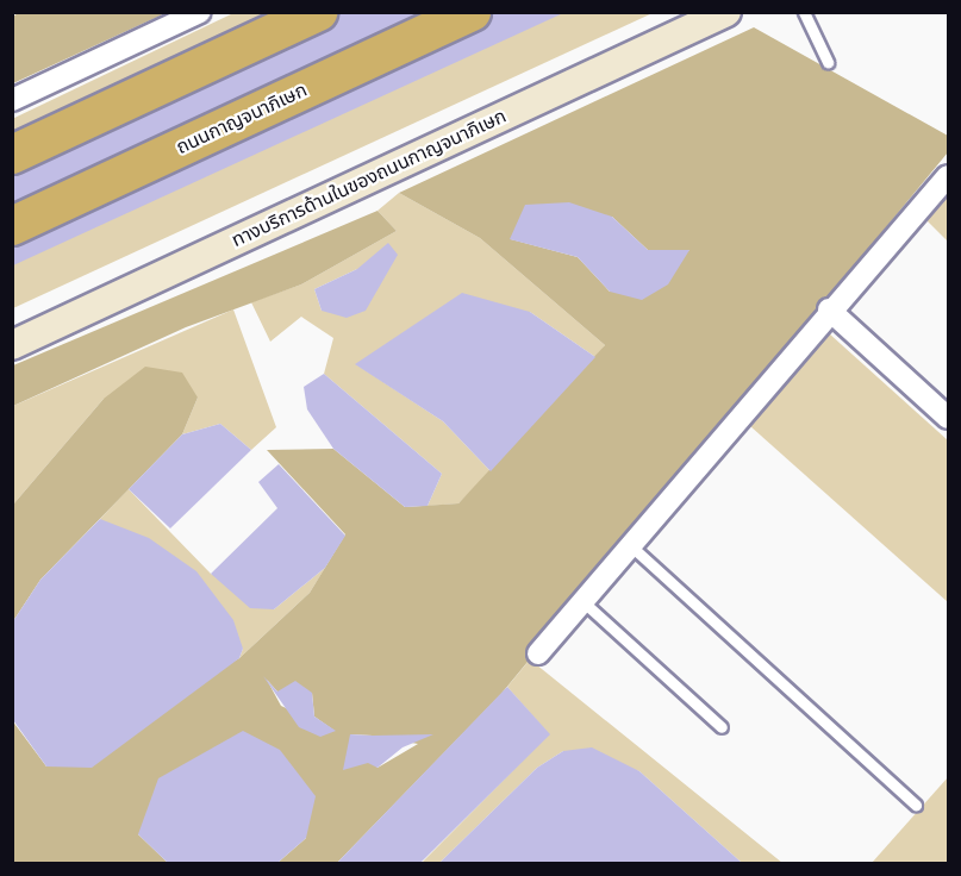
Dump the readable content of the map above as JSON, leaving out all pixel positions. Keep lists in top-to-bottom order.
{
  "streets": {
    "highway": ["ถนนกาญจนาภิเษก"],
    "main road": ["ทางบริการด้านในของถนนกาญจนาภิเษก"]
  }
}
